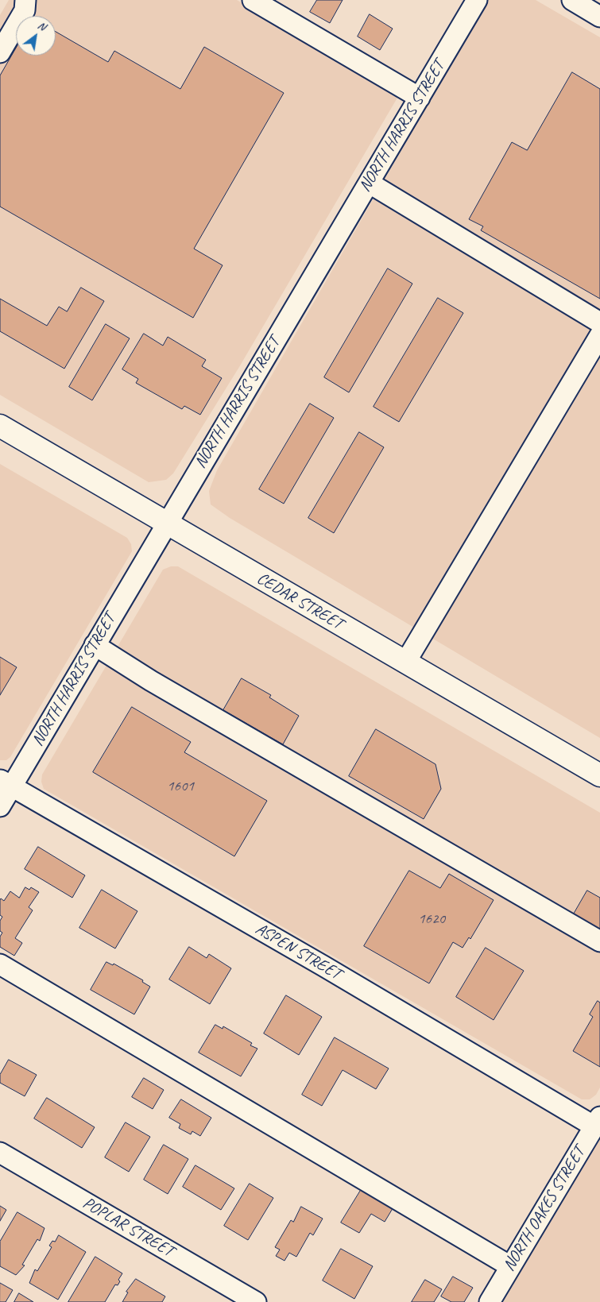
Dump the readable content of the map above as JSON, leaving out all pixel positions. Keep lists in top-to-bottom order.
{
  "streets": {
    "main road": ["CEDAR STREET"],
    "street": [
      "NORTH HARRIS STREET",
      "ASPEN STREET",
      "NORTH OAKES STREET",
      "POPLAR STREET"
    ]
  },
  "crossings": [
    ["NORTH HARRIS STREET", "CEDAR STREET"],
    ["NORTH HARRIS STREET", "ASPEN STREET"],
    ["ASPEN STREET", "NORTH OAKES STREET"]
  ],
  "house_numbers": ["1601", "1620"],
  "north": "top right"
}
